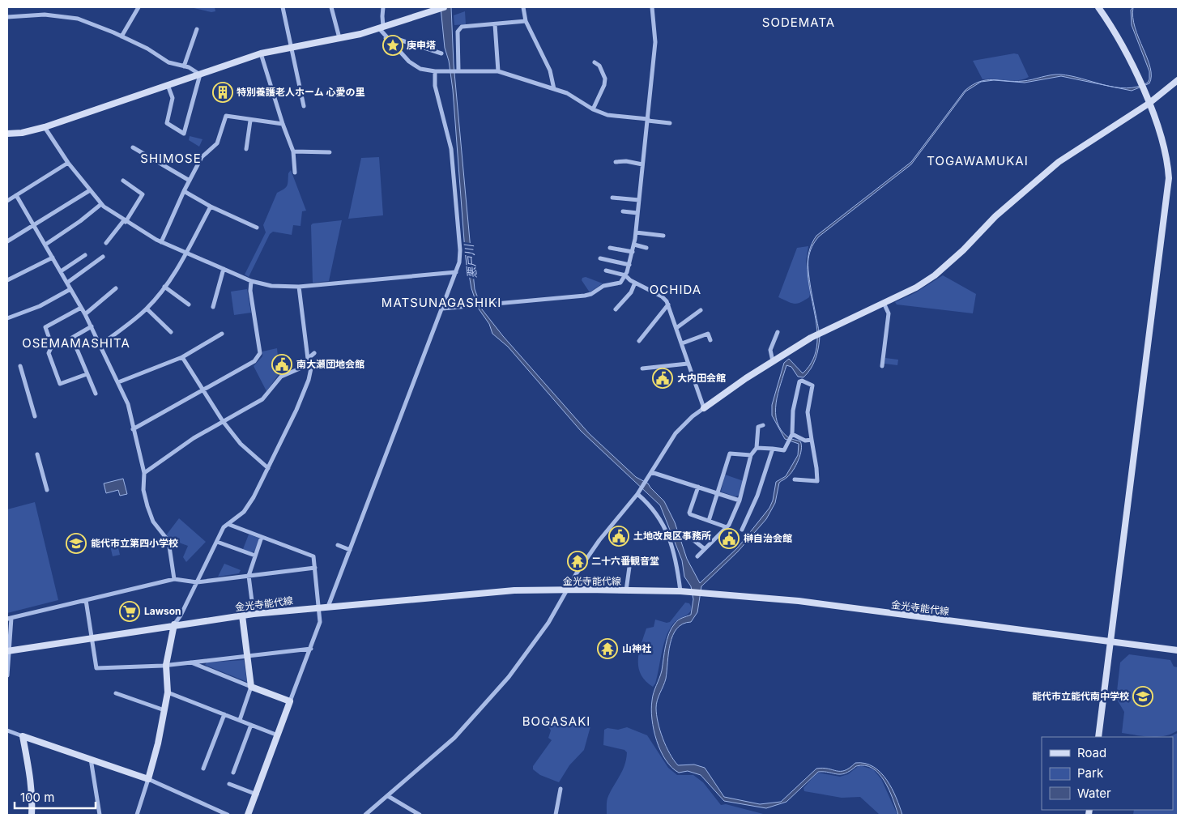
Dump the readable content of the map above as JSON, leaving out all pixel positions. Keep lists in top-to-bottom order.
{
  "streets": {
    "street": ["金光寺能代線"]
  },
  "districts": [
    "SODEMATA",
    "SHIMOSE",
    "TOGAWAMUKAI",
    "OCHIDA",
    "MATSUNAGASHIKI",
    "OSEMAMASHITA",
    "BOGASAKI"
  ],
  "water": ["悪戸川"],
  "places": {
    "place": ["庚申塔"],
    "building": ["特別養護老人ホーム 心愛の里"],
    "public building": [
      "南大瀬団地会館",
      "大内田会館",
      "土地改良区事務所",
      "榊自治会館"
    ],
    "school or university": ["能代市立第四小学校", "能代市立能代南中学校"],
    "temple": ["二十六番観音堂", "山神社"],
    "supermarket": ["Lawson"]
  },
  "legend": ["Road", "Park", "Water"],
  "scale_bar": "100 m"
}
